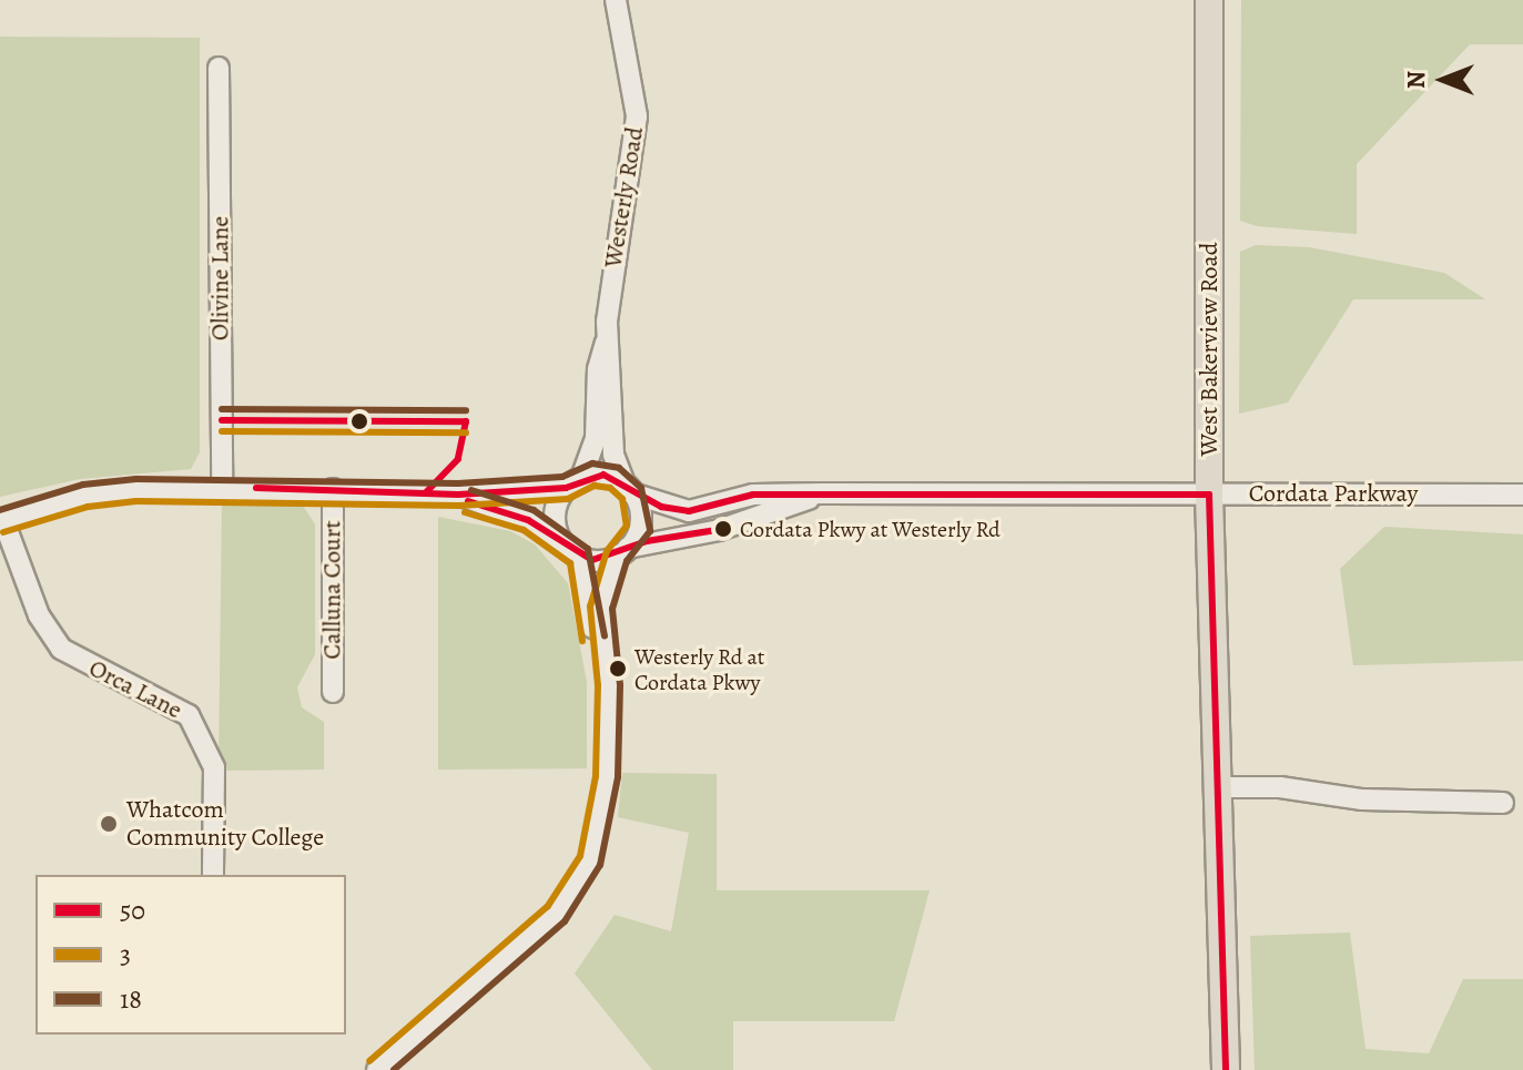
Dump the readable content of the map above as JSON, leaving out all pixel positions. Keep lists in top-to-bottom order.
{
  "streets": {
    "main road": ["West Bakerview Road"],
    "street": [
      "Westerly Road",
      "Olivine Lane",
      "Cordata Parkway",
      "Calluna Court",
      "Orca Lane"
    ]
  },
  "crossings": [
    ["Westerly Road", "Cordata Parkway"],
    ["West Bakerview Road", "Cordata Parkway"]
  ],
  "places": ["Cordata Pkwy at Westerly Rd", "Westerly Rd at Cordata Pkwy", "Whatcom Community College"],
  "lines": ["transit line 18", "transit line 50", "transit line 3"],
  "legend": ["50", "3", "18"],
  "north": "left"
}
